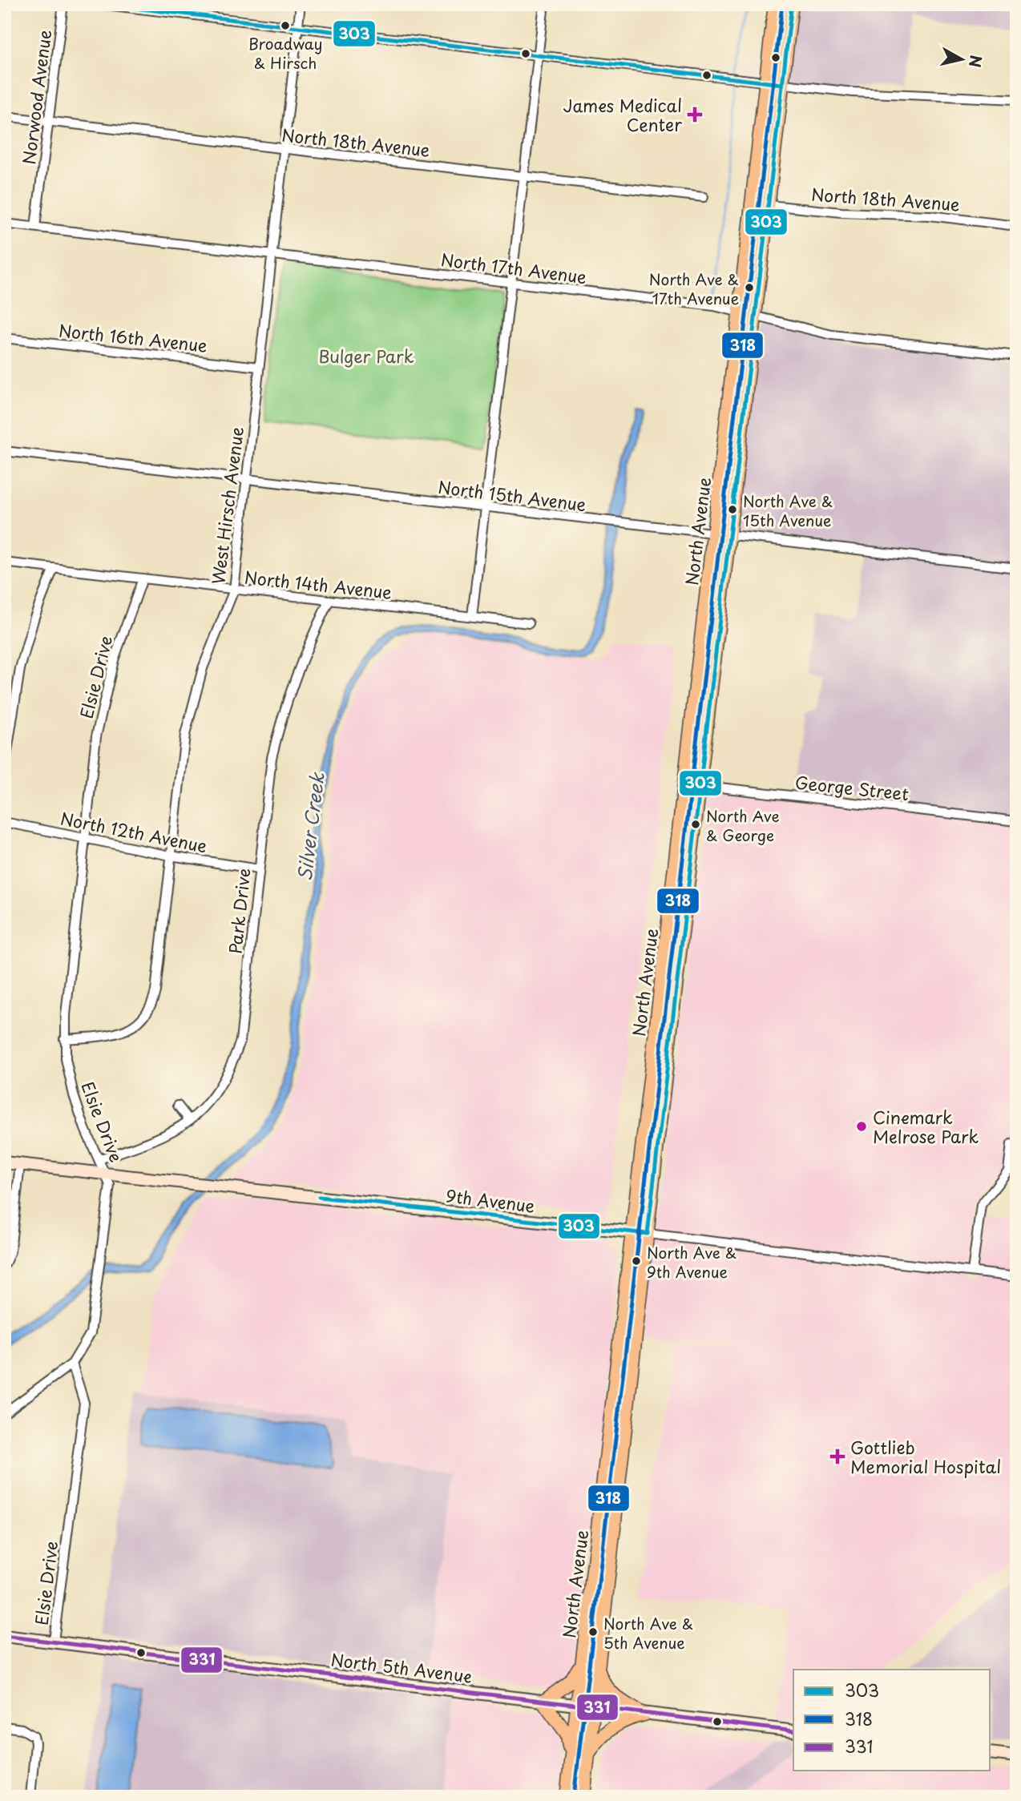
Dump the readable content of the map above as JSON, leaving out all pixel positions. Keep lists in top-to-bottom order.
{
  "streets": {
    "main road": ["North Avenue"],
    "street": [
      "Norwood Avenue",
      "North 18th Avenue",
      "North 17th Avenue",
      "North 16th Avenue",
      "North 15th Avenue",
      "West Hirsch Avenue",
      "North 14th Avenue",
      "Elsie Drive",
      "George Street",
      "North 12th Avenue",
      "Park Drive",
      "9th Avenue",
      "North 5th Avenue"
    ]
  },
  "crossings": [
    ["Norwood Avenue", "North 18th Avenue"],
    ["Norwood Avenue", "North 17th Avenue"],
    ["North 18th Avenue", "West Hirsch Avenue"],
    ["North 18th Avenue", "North Avenue"],
    ["North 17th Avenue", "West Hirsch Avenue"],
    ["North 17th Avenue", "North Avenue"],
    ["North 16th Avenue", "West Hirsch Avenue"],
    ["North 15th Avenue", "West Hirsch Avenue"],
    ["North 15th Avenue", "North Avenue"],
    ["West Hirsch Avenue", "North 14th Avenue"],
    ["West Hirsch Avenue", "Elsie Drive"],
    ["West Hirsch Avenue", "North 12th Avenue"],
    ["North Avenue", "George Street"],
    ["North Avenue", "9th Avenue"],
    ["North Avenue", "North 5th Avenue"],
    ["North 14th Avenue", "Elsie Drive"],
    ["North 14th Avenue", "Park Drive"],
    ["Elsie Drive", "North 12th Avenue"],
    ["Elsie Drive", "Park Drive"],
    ["Elsie Drive", "9th Avenue"],
    ["Elsie Drive", "North 5th Avenue"],
    ["North 12th Avenue", "Park Drive"]
  ],
  "water": ["Silver Creek"],
  "parks": ["Bulger Park"],
  "places": {
    "other": [
      "Broadway & Hirsch",
      "North Ave & 17th Avenue",
      "North Ave & 15th Avenue",
      "North Ave & George",
      "Cinemark Melrose Park",
      "North Ave & 9th Avenue",
      "North Ave & 5th Avenue"
    ],
    "health": ["James Medical Center", "Gottlieb Memorial Hospital"]
  },
  "lines": ["transit line 303", "transit line 318", "transit line 331"],
  "legend": ["303", "318", "331"],
  "north": "right"
}
